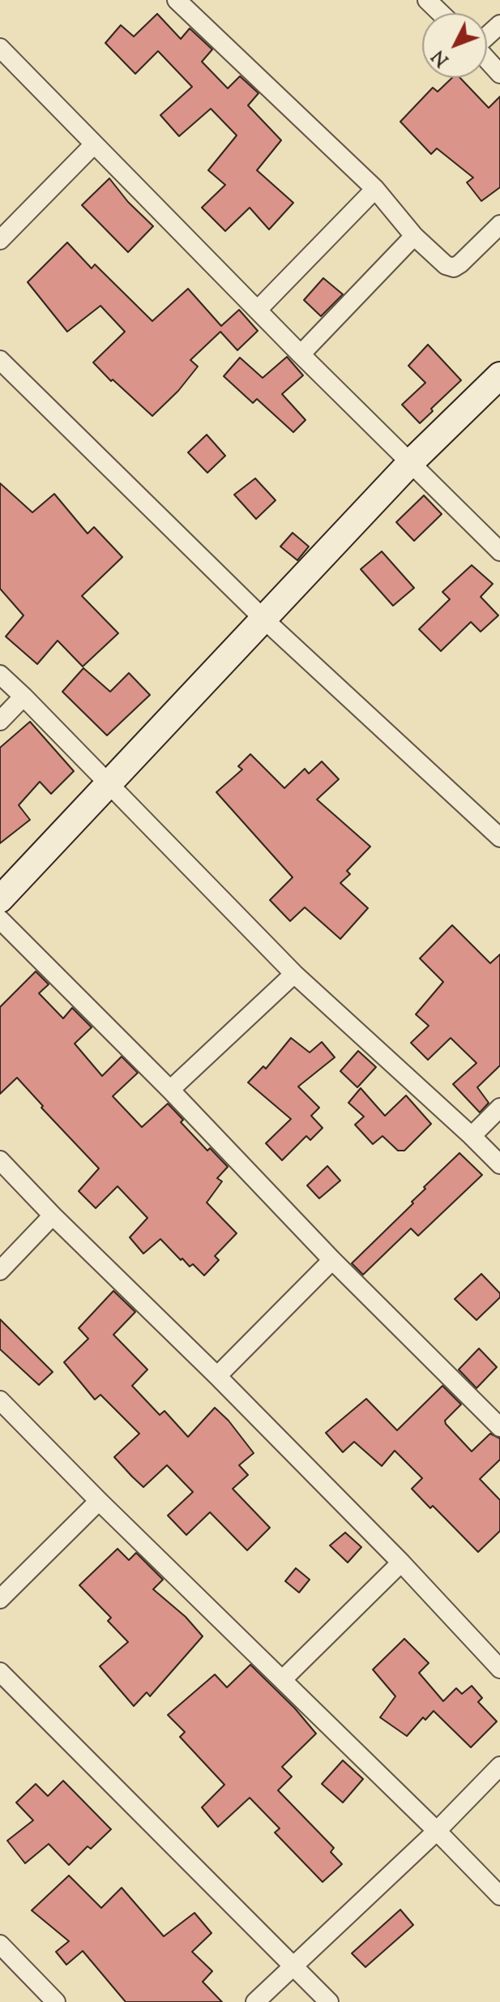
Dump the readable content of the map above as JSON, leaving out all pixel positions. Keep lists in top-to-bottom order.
{
  "north": "bottom left"
}
